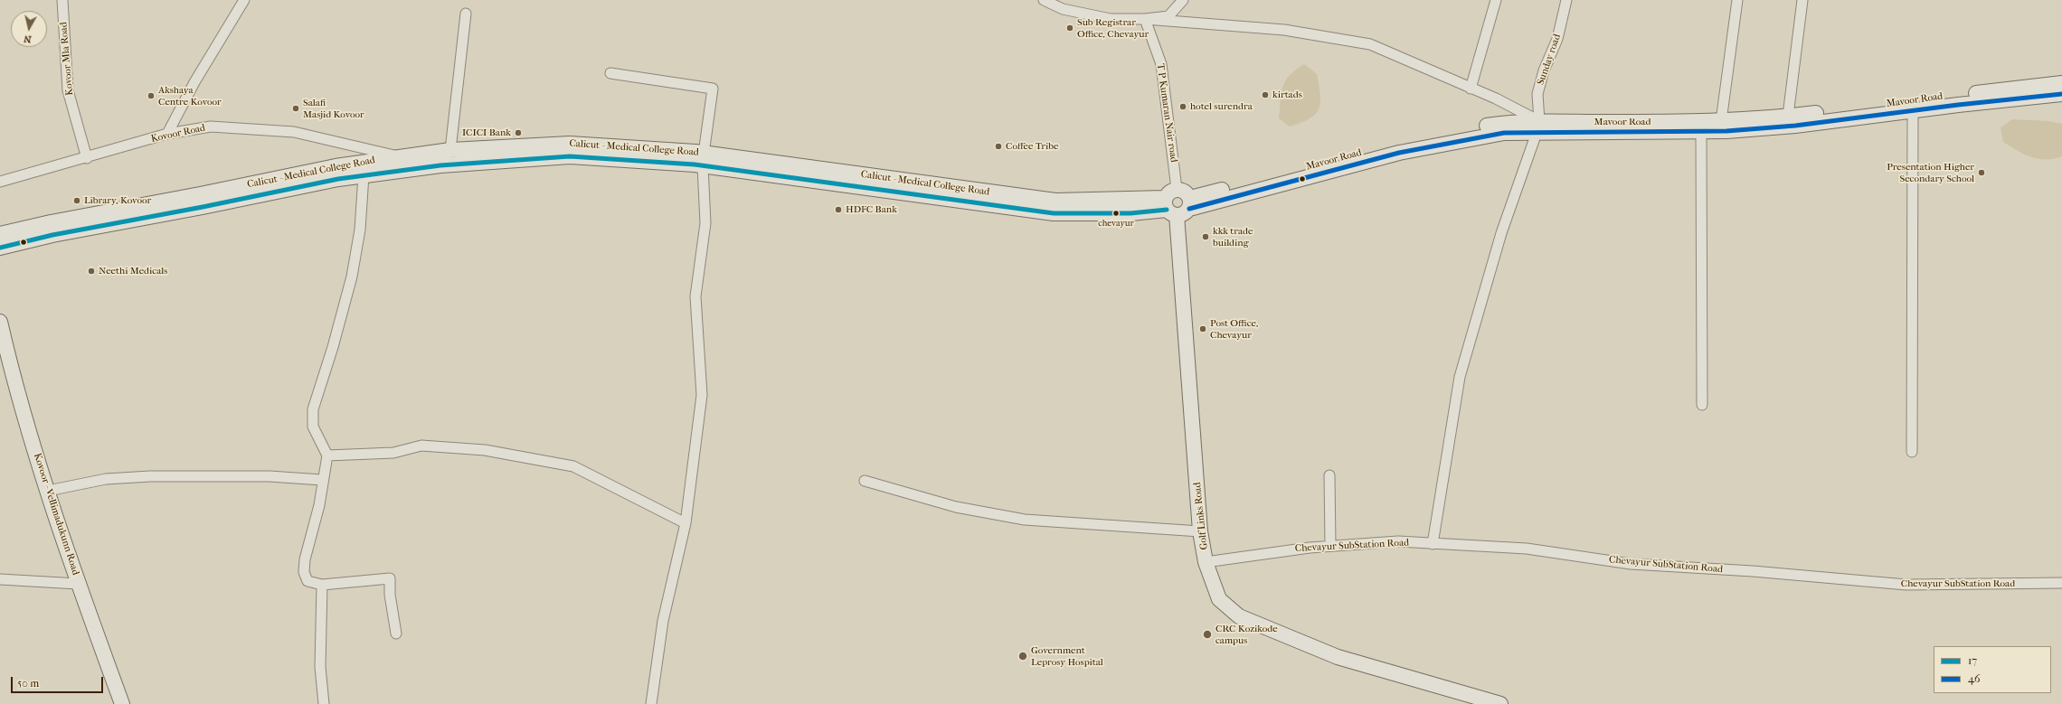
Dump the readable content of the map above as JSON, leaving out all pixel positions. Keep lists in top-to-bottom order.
{
  "streets": {
    "main road": [
      "Mavoor Road",
      "Calicut - Medical College Road",
      "Kovoor - Vellimadukunn Road",
      "Golf Links Road"
    ],
    "street": [
      "Kovoor Mla Road",
      "Sunday road",
      "T P Kumaran Nair road",
      "Kovoor Road",
      "Chevayur SubStation Road"
    ]
  },
  "crossings": [
    ["Kovoor Mla Road", "Kovoor Road"],
    ["Sunday road", "Mavoor Road"],
    ["Mavoor Road", "Calicut - Medical College Road"],
    ["Mavoor Road", "Golf Links Road"],
    ["Kovoor Road", "Calicut - Medical College Road"],
    ["Golf Links Road", "Chevayur SubStation Road"]
  ],
  "places": [
    "Sub Registrar Office, Chevayur",
    "kirtads",
    "Akshaya Centre Kovoor",
    "hotel surendra",
    "Salafi Masjid Kovoor",
    "ICICI Bank",
    "Coffee Tribe",
    "Presentation Higher Secondary School",
    "Library, Kovoor",
    "HDFC Bank",
    "chevayur",
    "kkk trade building",
    "Neethi Medicals",
    "Post Office, Chevayur",
    "CRC Kozikode campus",
    "Government Leprosy Hospital"
  ],
  "lines": ["transit line 46", "transit line 17"],
  "legend": ["17", "46"],
  "scale_bar": "50 m",
  "north": "bottom"
}
